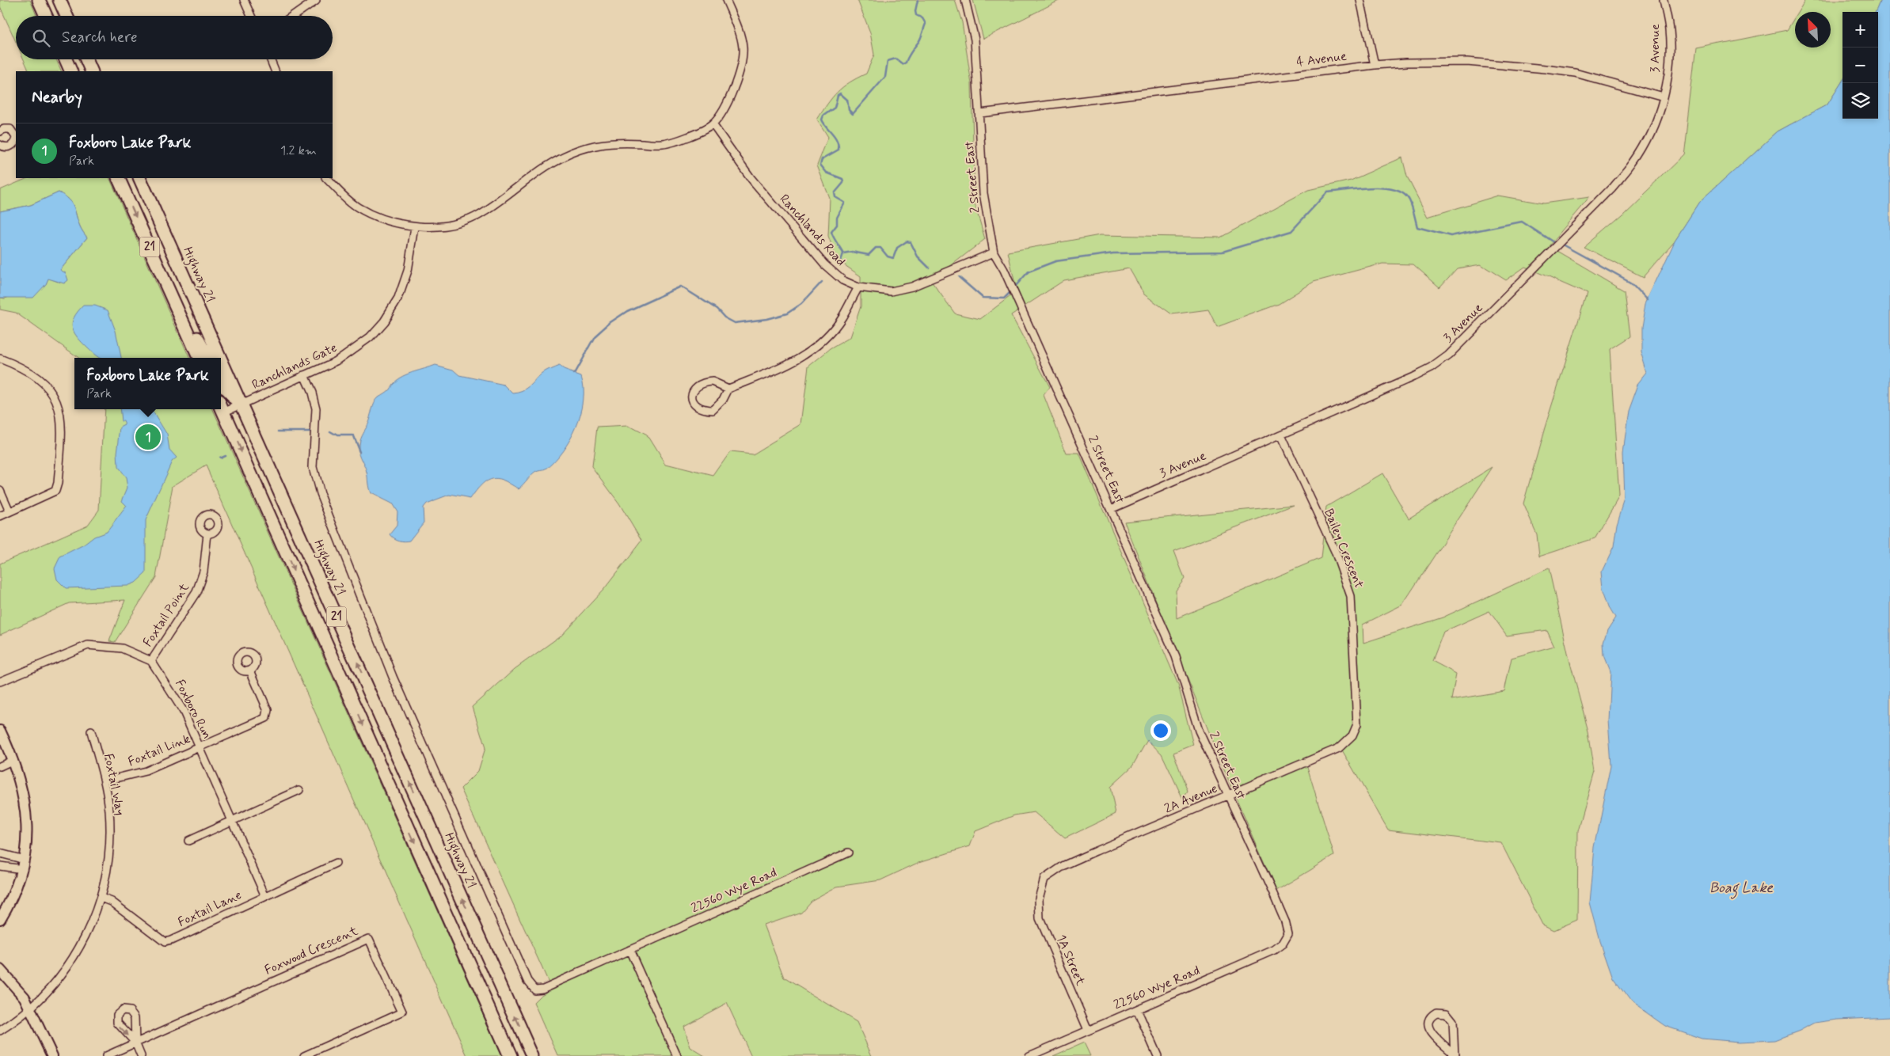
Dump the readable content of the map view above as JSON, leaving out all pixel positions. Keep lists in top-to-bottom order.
{
  "streets": {
    "main road": ["21", "Highway 21"],
    "street": [
      "3 Avenue",
      "4 Avenue",
      "2 Street East",
      "Ranchlands Road",
      "Ranchlands Gate",
      "Bailey Crescent",
      "Foxtail Point",
      "Foxboro Run",
      "Foxtail Link",
      "Foxtail Way",
      "2A Avenue",
      "22560 Wye Road",
      "Foxtail Lane",
      "Foxwood Crescent",
      "1A Street"
    ]
  },
  "crossings": [
    ["3 Avenue", "4 Avenue"],
    ["3 Avenue", "2 Street East"],
    ["3 Avenue", "Bailey Crescent"],
    ["4 Avenue", "2 Street East"],
    ["2 Street East", "Ranchlands Road"],
    ["2 Street East", "2A Avenue"],
    ["2 Street East", "22560 Wye Road"],
    ["21", "Ranchlands Gate"],
    ["Highway 21", "Ranchlands Gate"],
    ["Ranchlands Gate", "22560 Wye Road"],
    ["Bailey Crescent", "2A Avenue"],
    ["Foxtail Point", "Foxboro Run"],
    ["Foxboro Run", "Foxtail Link"],
    ["Foxboro Run", "Foxtail Lane"],
    ["Foxtail Link", "Foxtail Way"],
    ["Foxtail Way", "Foxtail Lane"],
    ["2A Avenue", "1A Street"],
    ["22560 Wye Road", "1A Street"]
  ],
  "water": ["Boag Lake"],
  "north": "top left",
  "page": {
    "map_buttons": ["+", "−"],
    "search": "Search here",
    "heading": "Nearby",
    "list": [
      {
        "mark": "1",
        "name": "Foxboro Lake Park",
        "note": "Park",
        "value": "1.2 km"
      }
    ],
    "popup": ["Foxboro Lake Park", "Park"],
    "pins": "1"
  }
}
